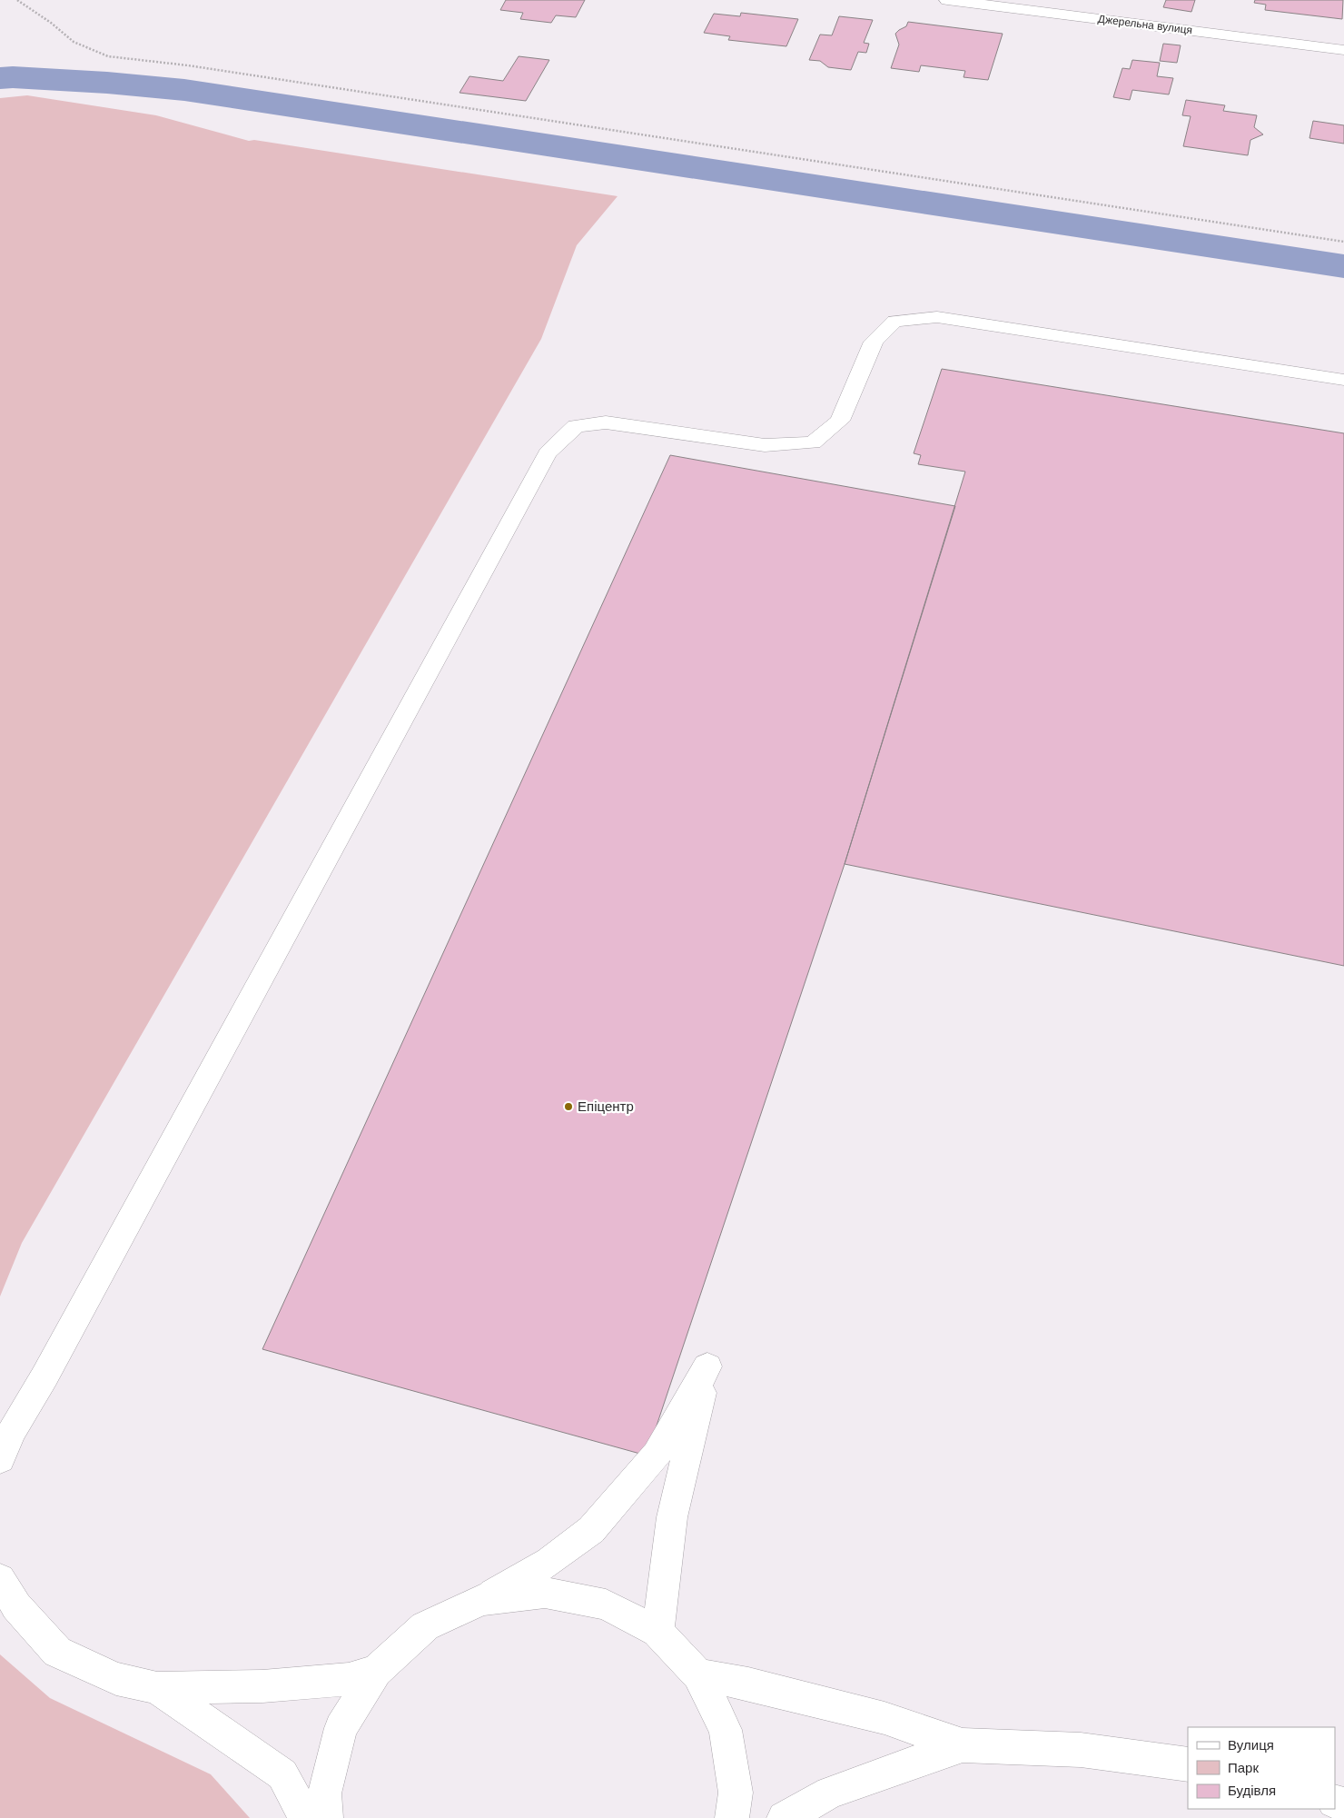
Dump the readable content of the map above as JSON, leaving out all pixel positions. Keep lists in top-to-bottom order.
{
  "streets": {
    "street": ["Джерельна вулиця"]
  },
  "places": ["Епіцентр"],
  "legend": ["Вулиця", "Парк", "Будівля"]
}
